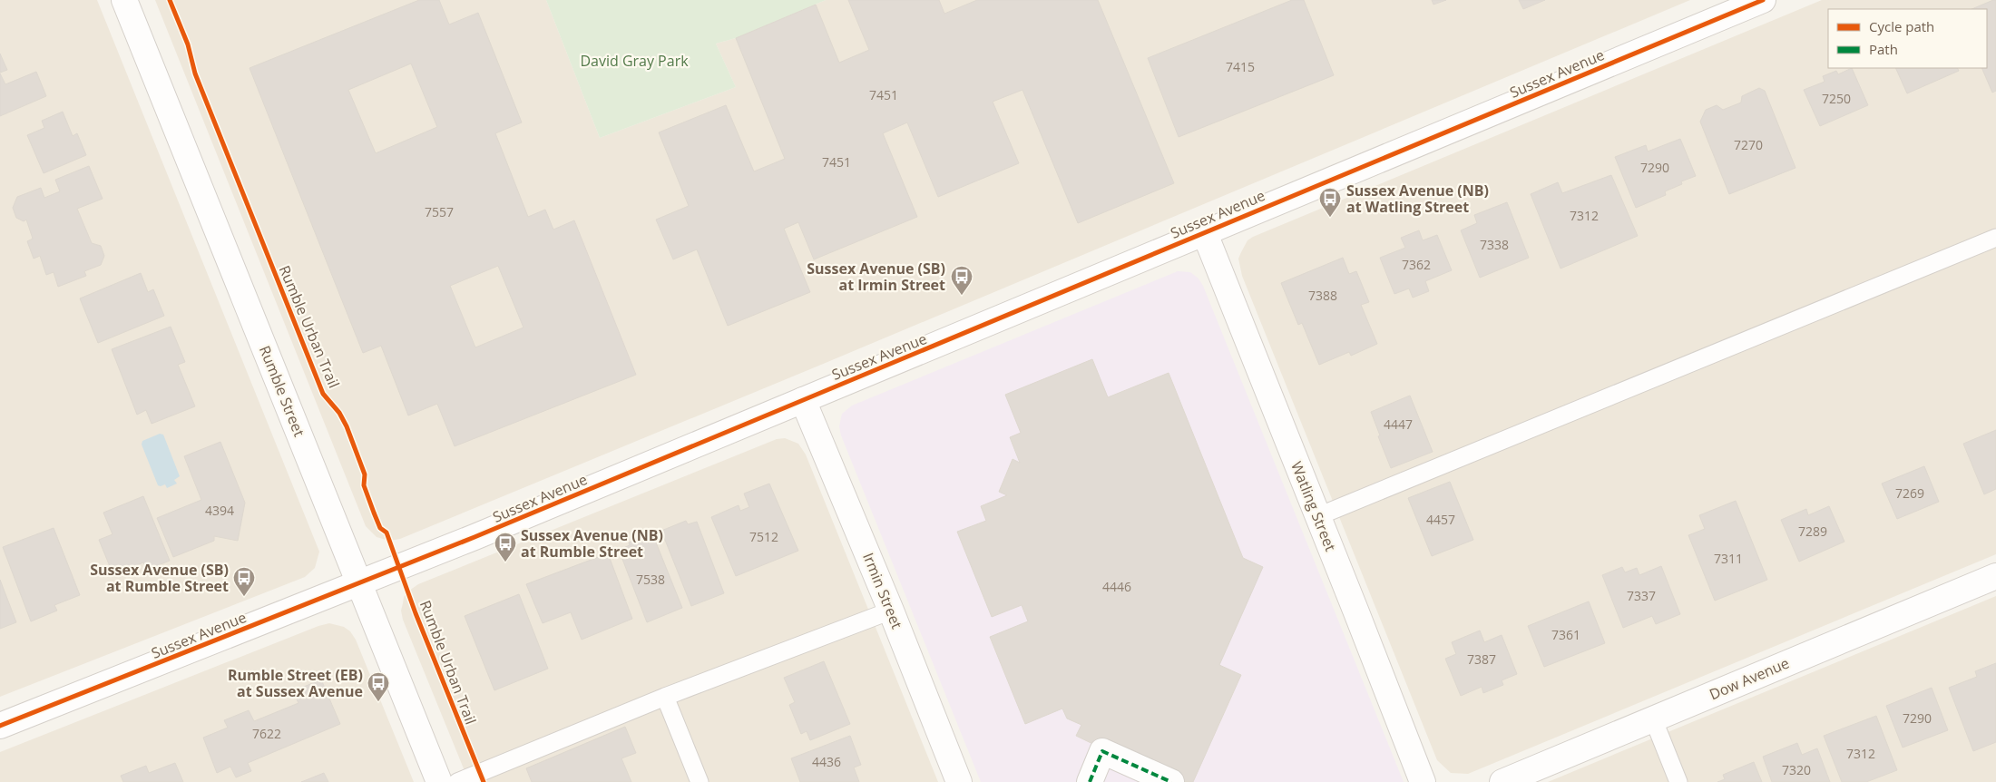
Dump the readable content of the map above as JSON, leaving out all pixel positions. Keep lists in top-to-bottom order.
{
  "streets": {
    "street": [
      "Sussex Avenue",
      "Rumble Street",
      "Watling Street",
      "Irmin Street",
      "Dow Avenue"
    ],
    "cycle path": ["Rumble Urban Trail"]
  },
  "crossings": [
    ["Sussex Avenue", "Rumble Street"],
    ["Sussex Avenue", "Watling Street"],
    ["Sussex Avenue", "Irmin Street"]
  ],
  "parks": ["David Gray Park"],
  "places": {
    "bus stop": [
      "Sussex Avenue (NB) at Watling Street",
      "Sussex Avenue (SB) at Irmin Street",
      "Sussex Avenue (NB) at Rumble Street",
      "Sussex Avenue (SB) at Rumble Street",
      "Rumble Street (EB) at Sussex Avenue"
    ]
  },
  "house_numbers": [
    "7415",
    "7451",
    "7250",
    "7270",
    "7451",
    "7290",
    "7557",
    "7312",
    "7338",
    "7362",
    "7388",
    "4447",
    "7269",
    "4394",
    "4457",
    "7289",
    "7512",
    "7311",
    "7538",
    "4446",
    "7337",
    "7361",
    "7387",
    "7290",
    "7622",
    "7312",
    "4436",
    "7320"
  ],
  "legend": ["Cycle path", "Path"]
}
